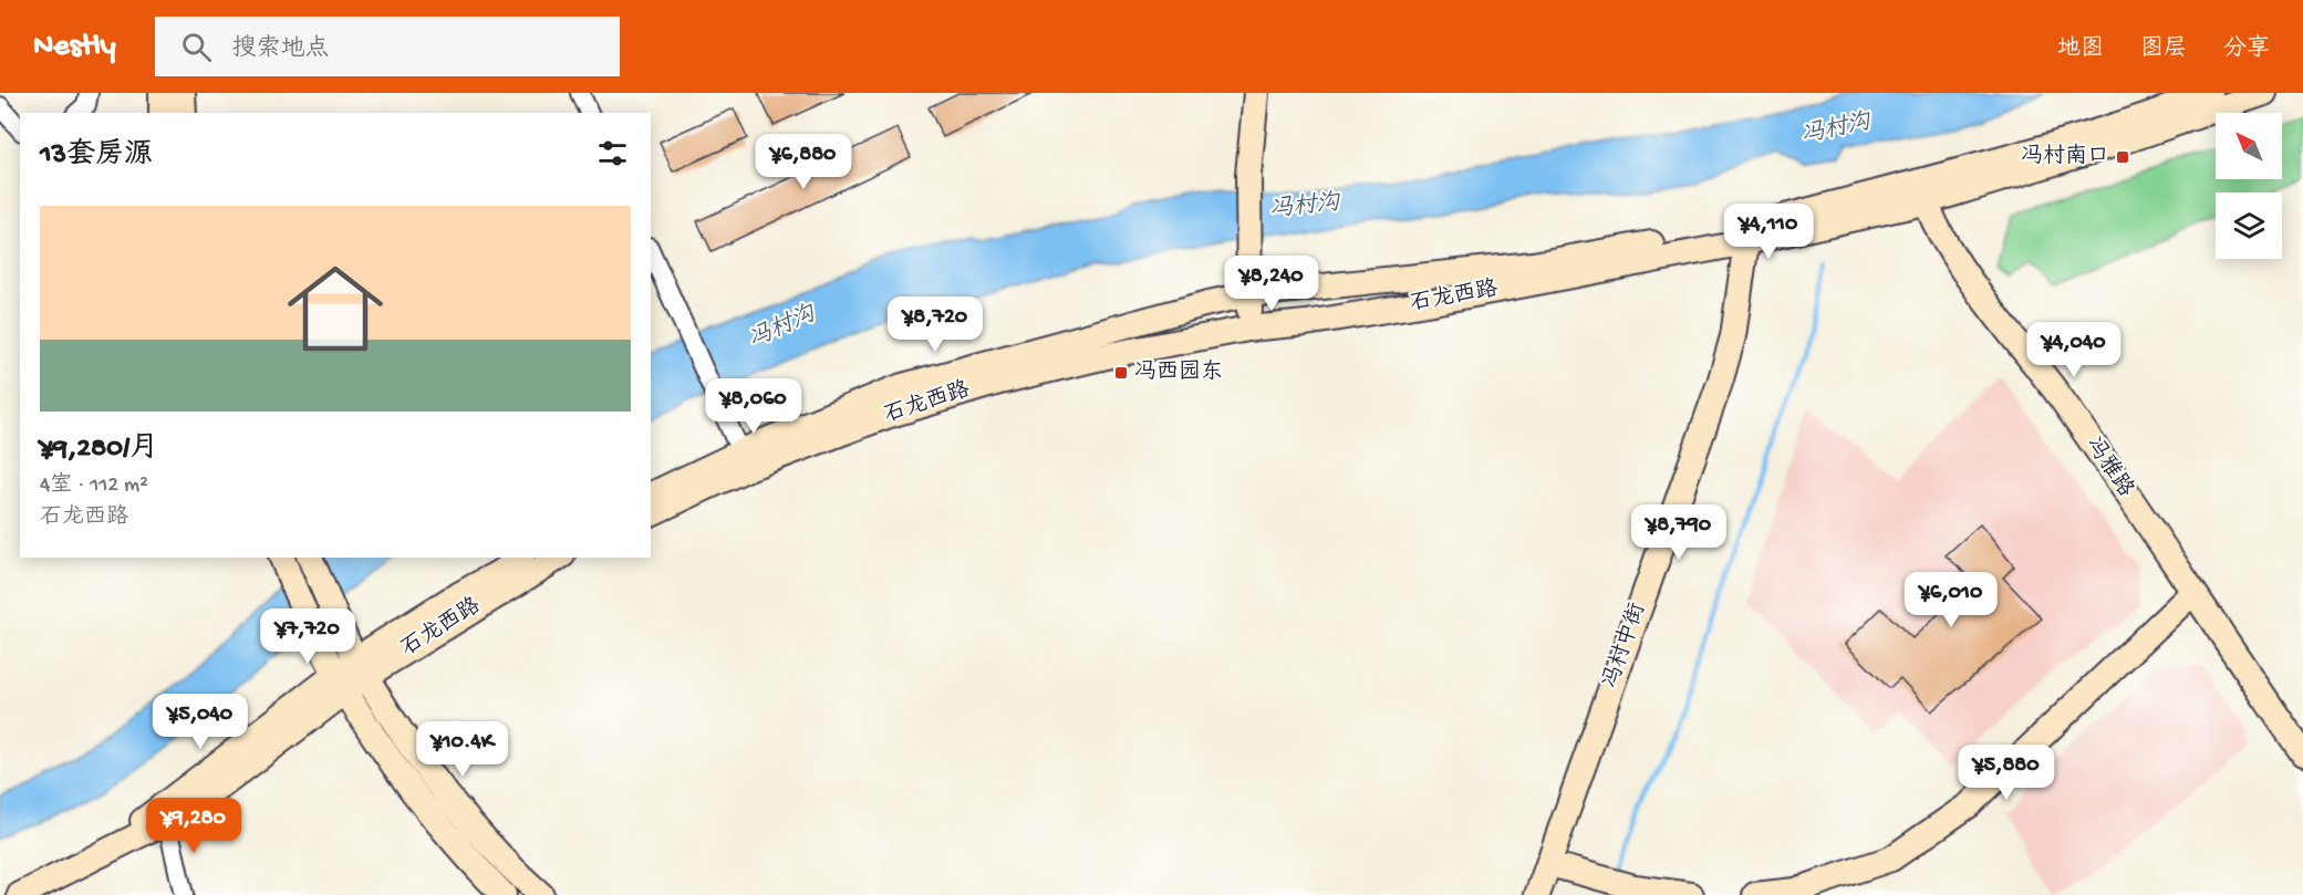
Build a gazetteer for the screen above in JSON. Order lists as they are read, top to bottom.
{
  "streets": {
    "main road": ["石龙西路", "冯雅路", "冯村中街"]
  },
  "crossings": [
    ["石龙西路", "冯雅路"],
    ["石龙西路", "冯村中街"]
  ],
  "water": ["冯村沟"],
  "places": {
    "transit": ["冯村南口", "冯西园东"]
  },
  "north": "top left",
  "page": {
    "header": "Nestly",
    "search": "搜索地点",
    "nav": ["地图", "图层", "分享"],
    "heading": "13套房源",
    "price": [
      "¥6,880",
      "¥4,110",
      "¥8,240",
      "¥8,720",
      "¥4,040",
      "¥8,060",
      "¥8,790",
      "¥6,010",
      "¥7,720",
      "¥5,040",
      "¥10.4K",
      "¥5,880",
      "¥9,280"
    ],
    "list": [
      {
        "name": "¥9,280/月",
        "note": "4室 · 112 m² · 石龙西路"
      }
    ]
  }
}
